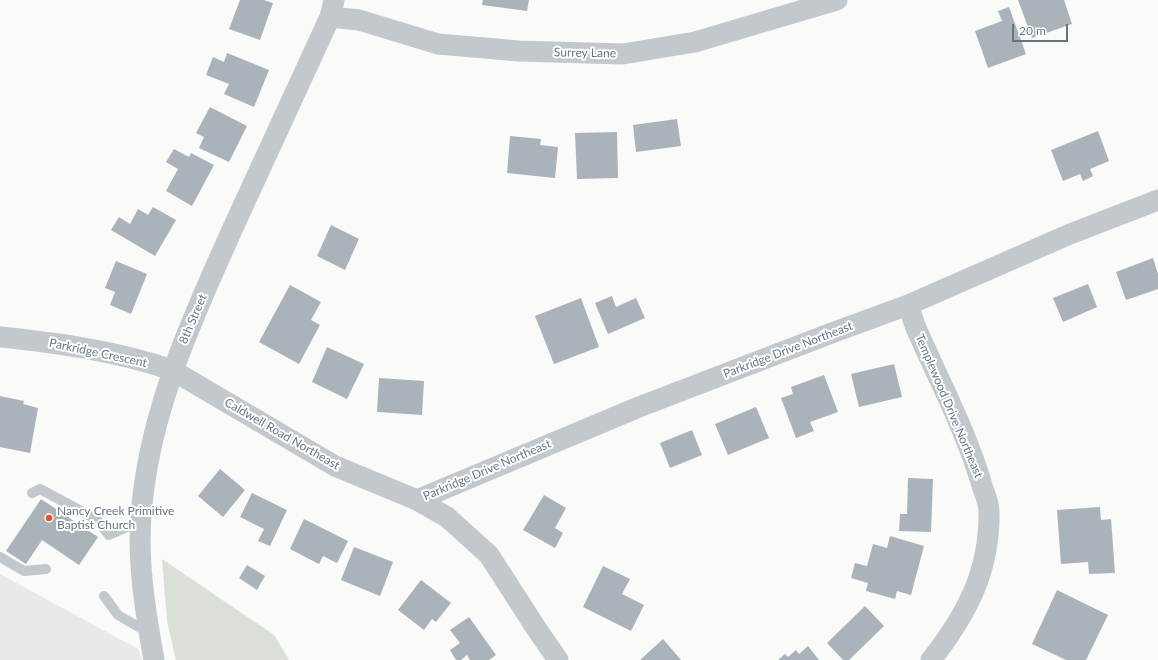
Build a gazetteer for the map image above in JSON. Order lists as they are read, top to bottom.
{
  "streets": {
    "street": [
      "Surrey Lane",
      "8th Street",
      "Parkridge Drive Northeast",
      "Parkridge Crescent",
      "Templewood Drive Northeast",
      "Caldwell Road Northeast"
    ]
  },
  "crossings": [
    ["Surrey Lane", "8th Street"],
    ["8th Street", "Parkridge Crescent"],
    ["8th Street", "Caldwell Road Northeast"],
    ["Parkridge Drive Northeast", "Templewood Drive Northeast"],
    ["Parkridge Drive Northeast", "Caldwell Road Northeast"],
    ["Parkridge Crescent", "Caldwell Road Northeast"]
  ],
  "places": ["Nancy Creek Primitive Baptist Church"],
  "scale_bar": "20 m"
}
